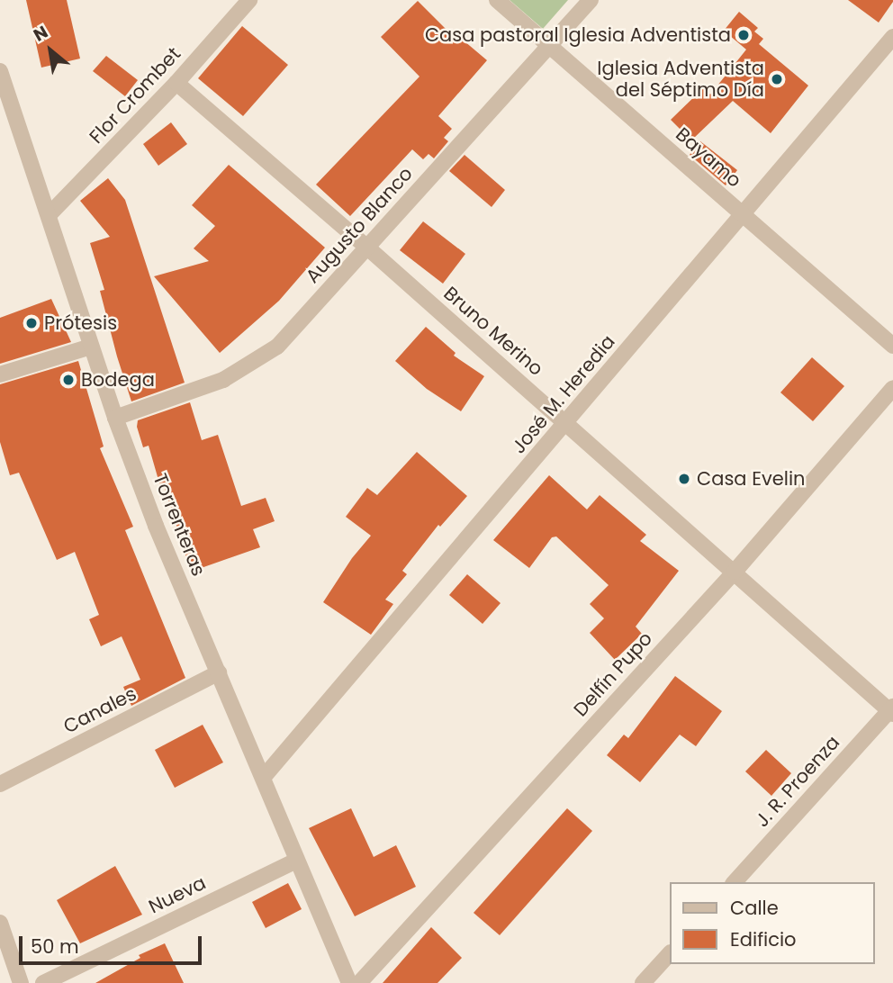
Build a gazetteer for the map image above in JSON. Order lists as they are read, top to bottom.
{
  "streets": {
    "street": [
      "Flor Crombet",
      "Bayamo",
      "Augusto Blanco",
      "Bruno Merino",
      "José M. Heredia",
      "Torrenteras",
      "Delfín Pupo",
      "Canales",
      "J. R. Proenza",
      "Nueva"
    ]
  },
  "crossings": [
    ["Flor Crombet", "Bruno Merino"],
    ["Flor Crombet", "Torrenteras"],
    ["Bayamo", "Augusto Blanco"],
    ["Bayamo", "José M. Heredia"],
    ["Augusto Blanco", "Bruno Merino"],
    ["Augusto Blanco", "Torrenteras"],
    ["Bruno Merino", "José M. Heredia"],
    ["Bruno Merino", "Delfín Pupo"],
    ["Bruno Merino", "J. R. Proenza"],
    ["José M. Heredia", "Torrenteras"],
    ["Torrenteras", "Canales"],
    ["Torrenteras", "Nueva"]
  ],
  "places": [
    "Casa pastoral Iglesia Adventista",
    "Iglesia Adventista del Séptimo Día",
    "Prótesis",
    "Bodega",
    "Casa Evelin"
  ],
  "legend": ["Calle", "Edificio"],
  "scale_bar": "50 m",
  "north": "top left"
}
